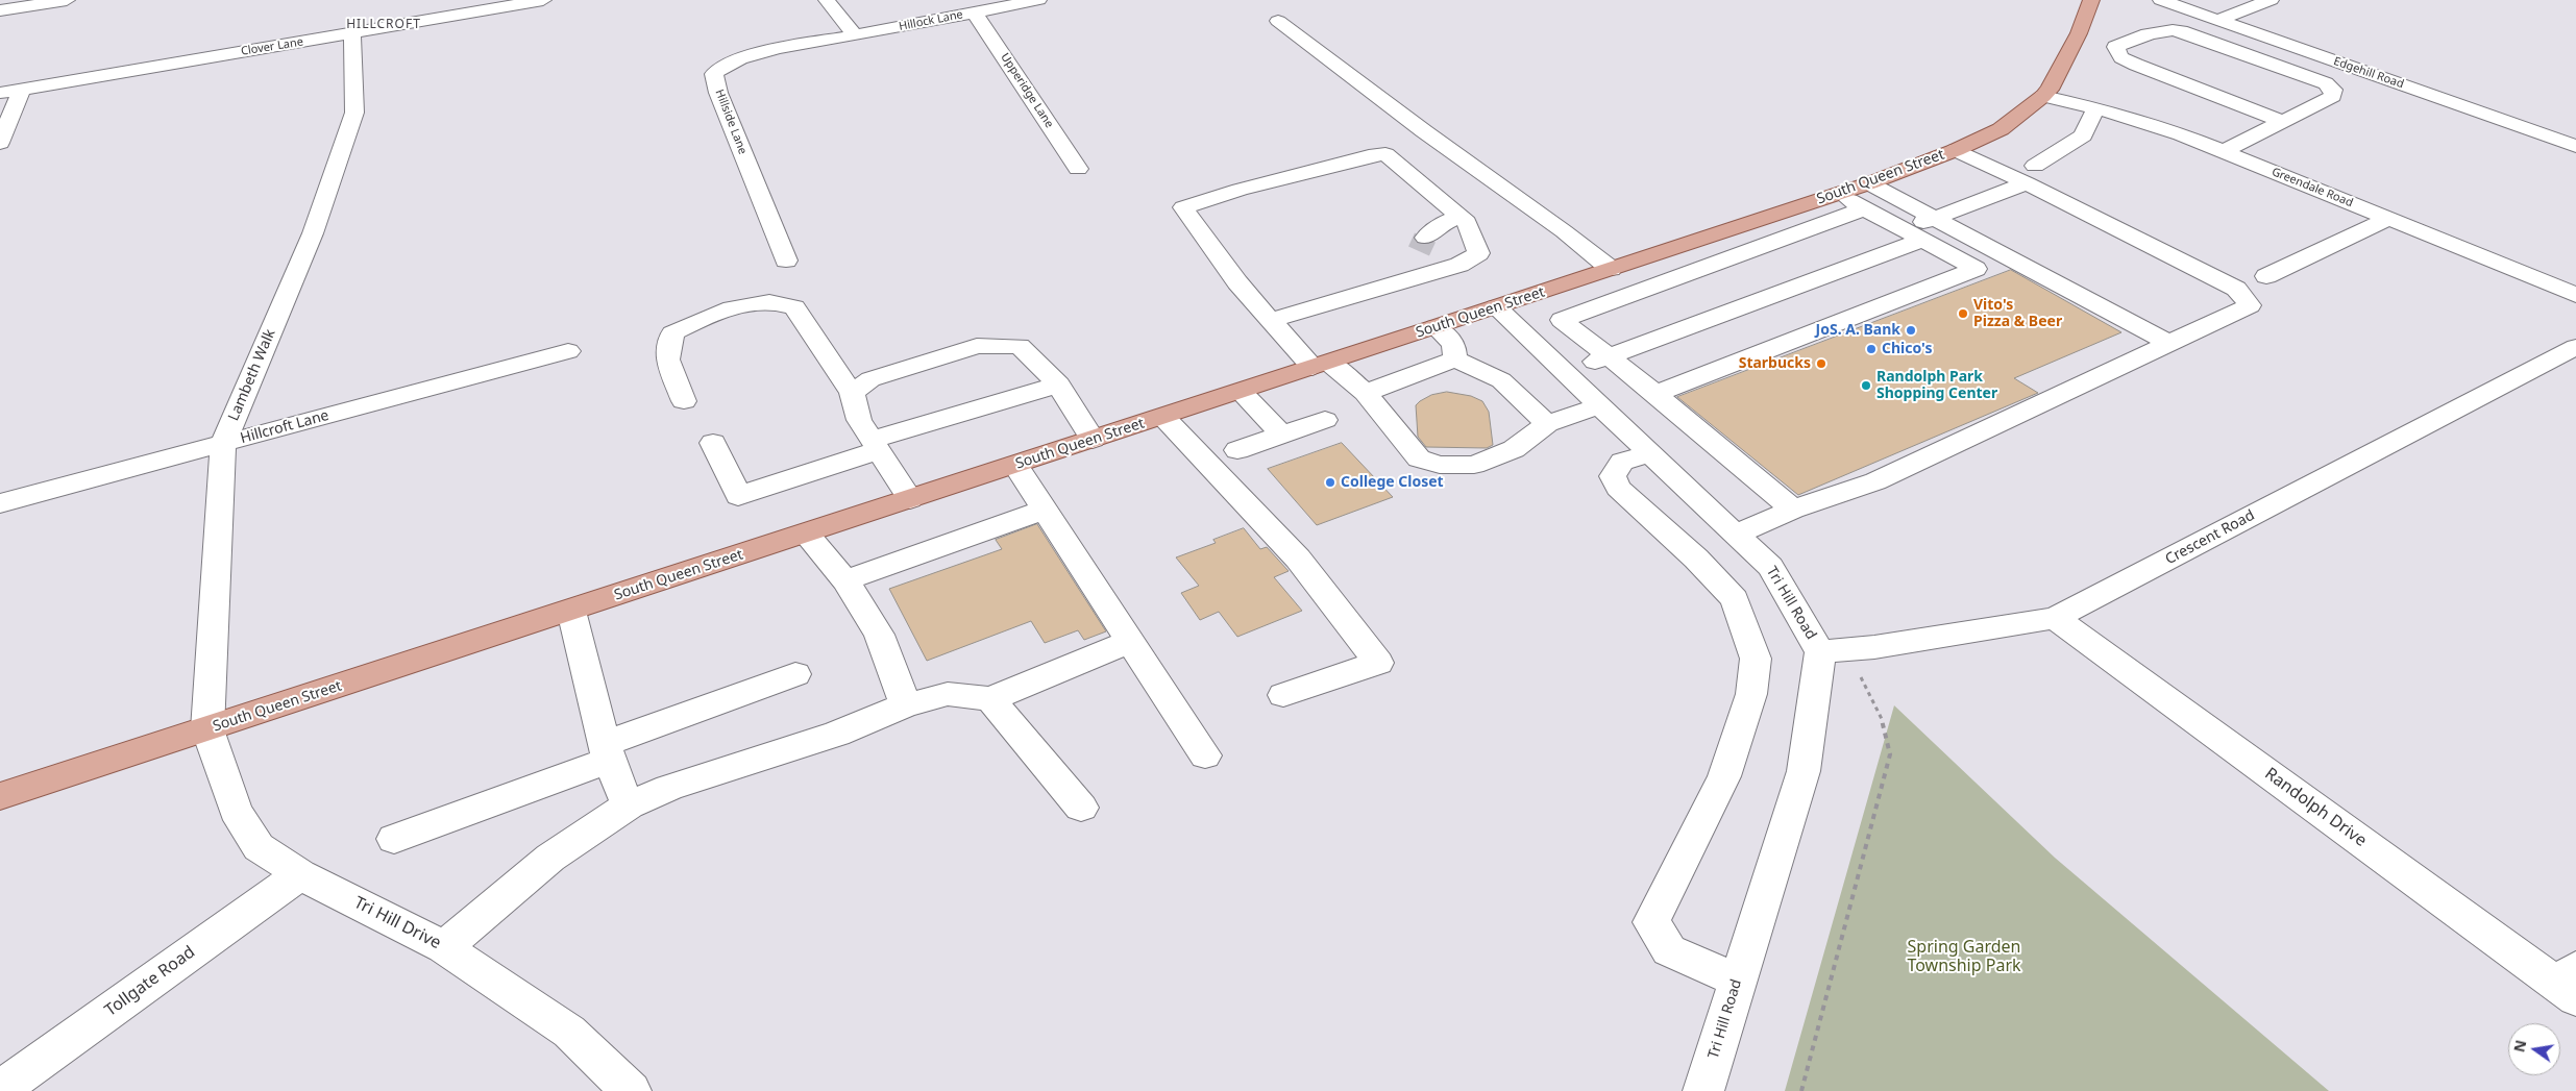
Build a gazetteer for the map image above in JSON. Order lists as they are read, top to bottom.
{
  "streets": {
    "main road": ["South Queen Street"],
    "street": [
      "Hillock Lane",
      "Clover Lane",
      "Edgehill Road",
      "Upperidge Lane",
      "Hillside Lane",
      "Greendale Road",
      "Lambeth Walk",
      "Hillcroft Lane",
      "Crescent Road",
      "Tri Hill Road",
      "Randolph Drive",
      "Tri Hill Drive",
      "Tollgate Road"
    ]
  },
  "crossings": [
    ["Hillock Lane", "Upperidge Lane"],
    ["Hillock Lane", "Hillside Lane"],
    ["Clover Lane", "Lambeth Walk"],
    ["South Queen Street", "Greendale Road"],
    ["South Queen Street", "Lambeth Walk"],
    ["South Queen Street", "Tri Hill Road"],
    ["South Queen Street", "Tri Hill Drive"],
    ["Lambeth Walk", "Hillcroft Lane"],
    ["Lambeth Walk", "Tri Hill Drive"],
    ["Crescent Road", "Tri Hill Road"],
    ["Crescent Road", "Randolph Drive"],
    ["Tri Hill Drive", "Tollgate Road"]
  ],
  "districts": ["HILLCROFT"],
  "parks": ["Spring Garden Township Park"],
  "places": [
    "Vito's Pizza & Beer",
    "JoS. A. Bank",
    "Chico's",
    "Starbucks",
    "Randolph Park Shopping Center",
    "College Closet"
  ],
  "north": "left"
}
